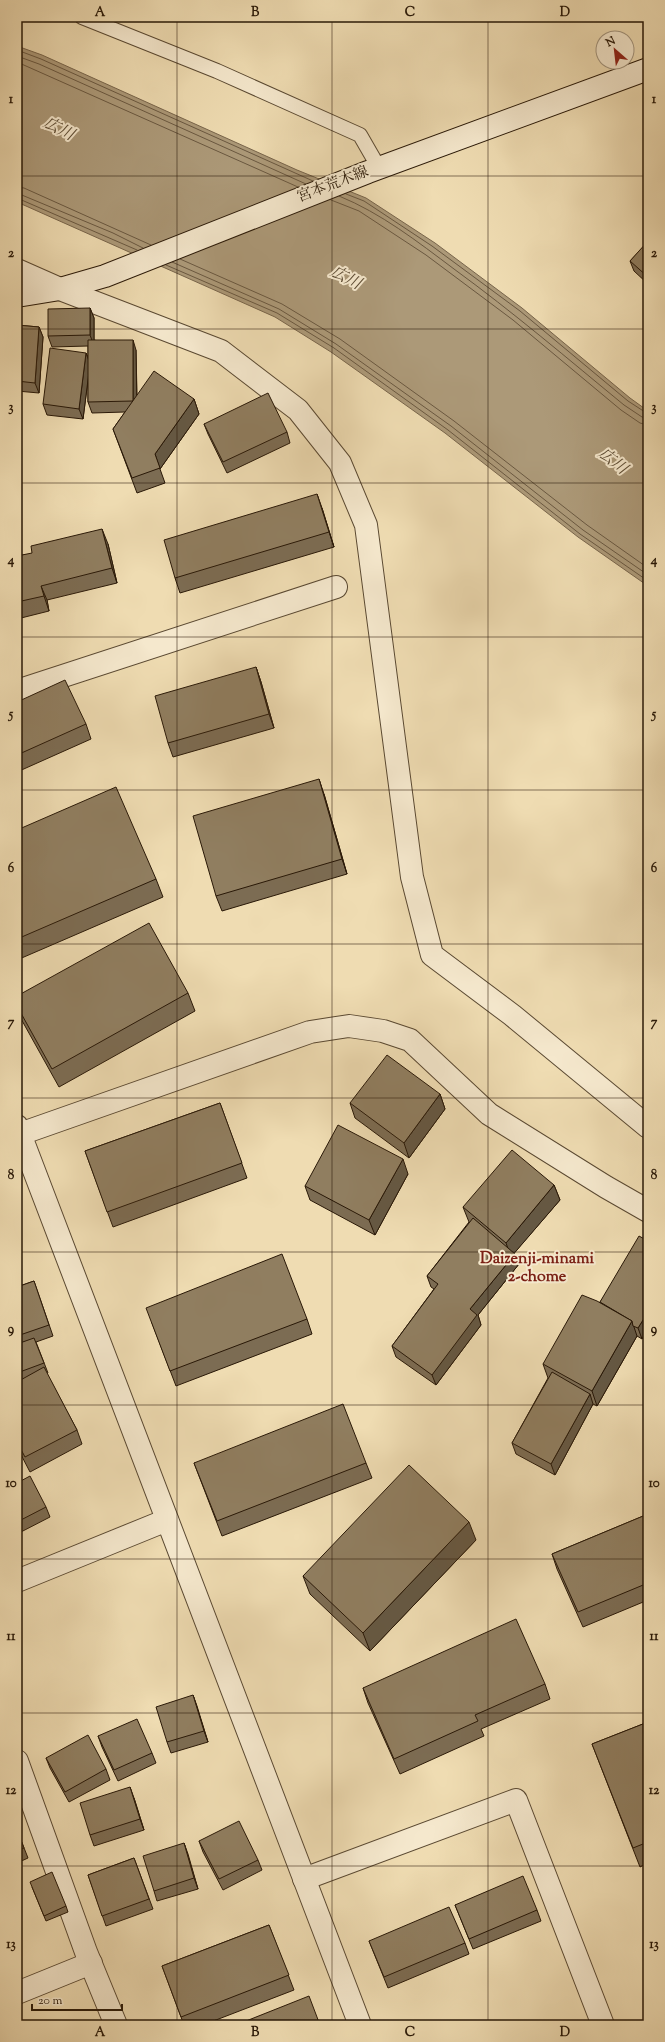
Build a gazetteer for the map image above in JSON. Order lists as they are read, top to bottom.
{
  "streets": {
    "street": ["宮本荒木線"]
  },
  "districts": ["Daizenji-minami 2-chome"],
  "water": ["広川"],
  "scale_bar": "20 m",
  "north": "top left",
  "grid": {
    "columns": [
      "A",
      "B",
      "C",
      "D"
    ],
    "rows": [
      "1",
      "2",
      "3",
      "4",
      "5",
      "6",
      "7",
      "8",
      "9",
      "10",
      "11",
      "12",
      "13"
    ]
  }
}
